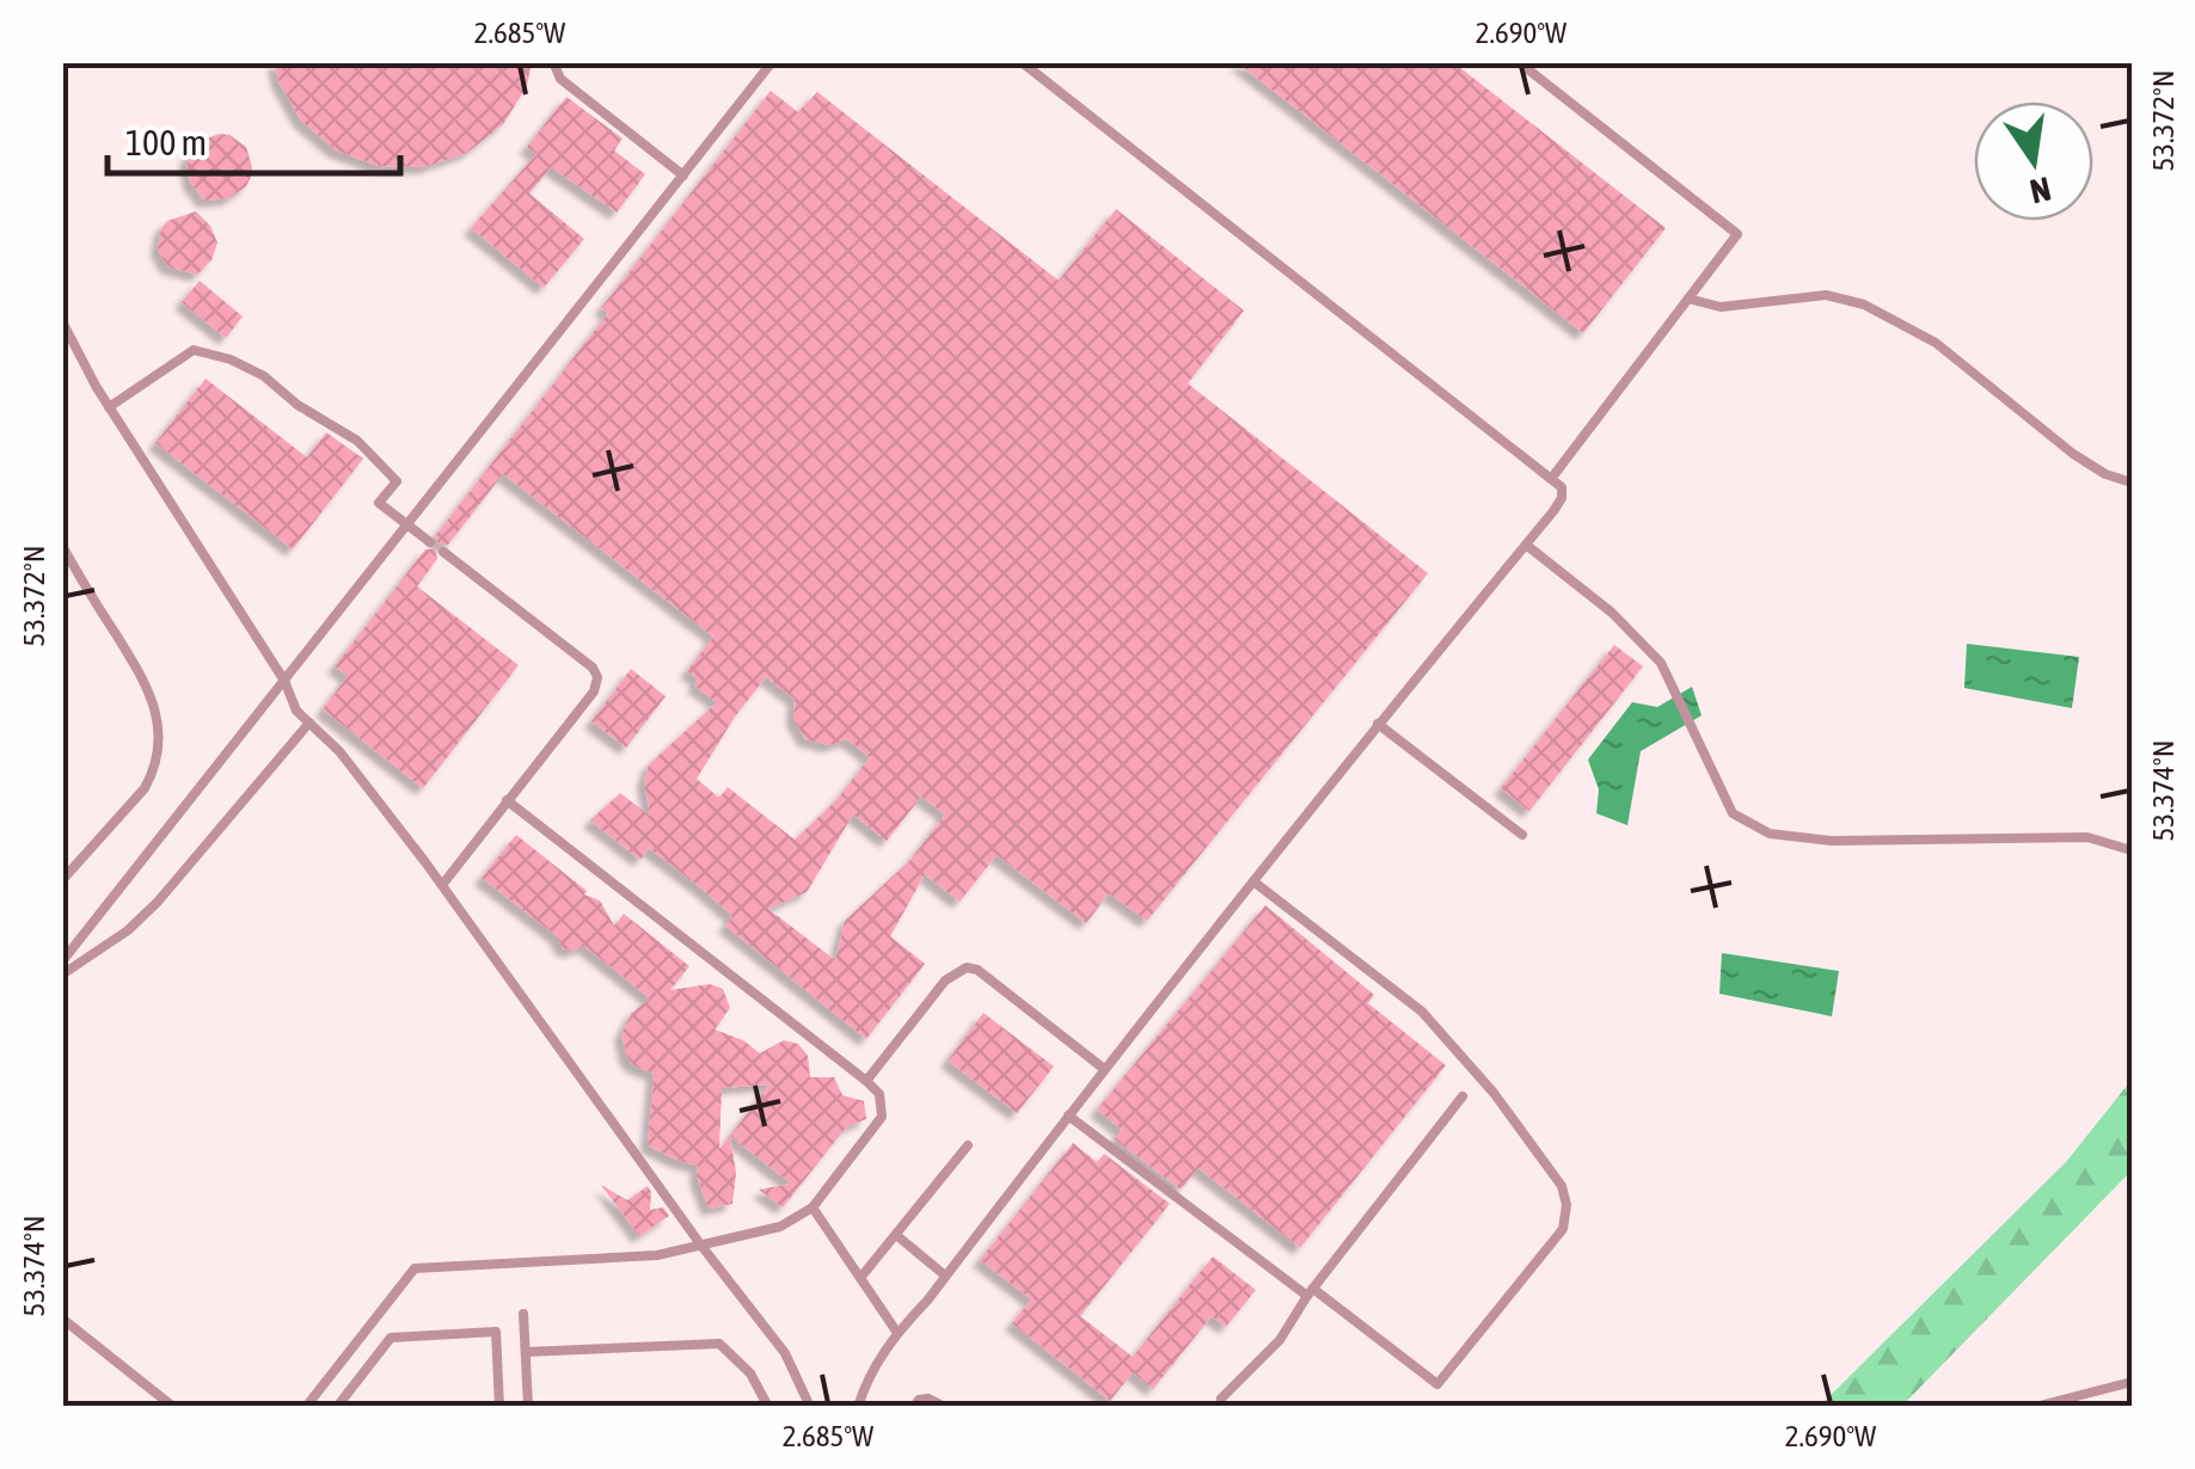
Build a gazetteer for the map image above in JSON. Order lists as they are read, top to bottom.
{
  "scale_bar": "100 m",
  "north": "bottom",
  "coordinates": [
    "2.685°W",
    "2.690°W",
    "53.372°N",
    "53.374°N"
  ]
}
